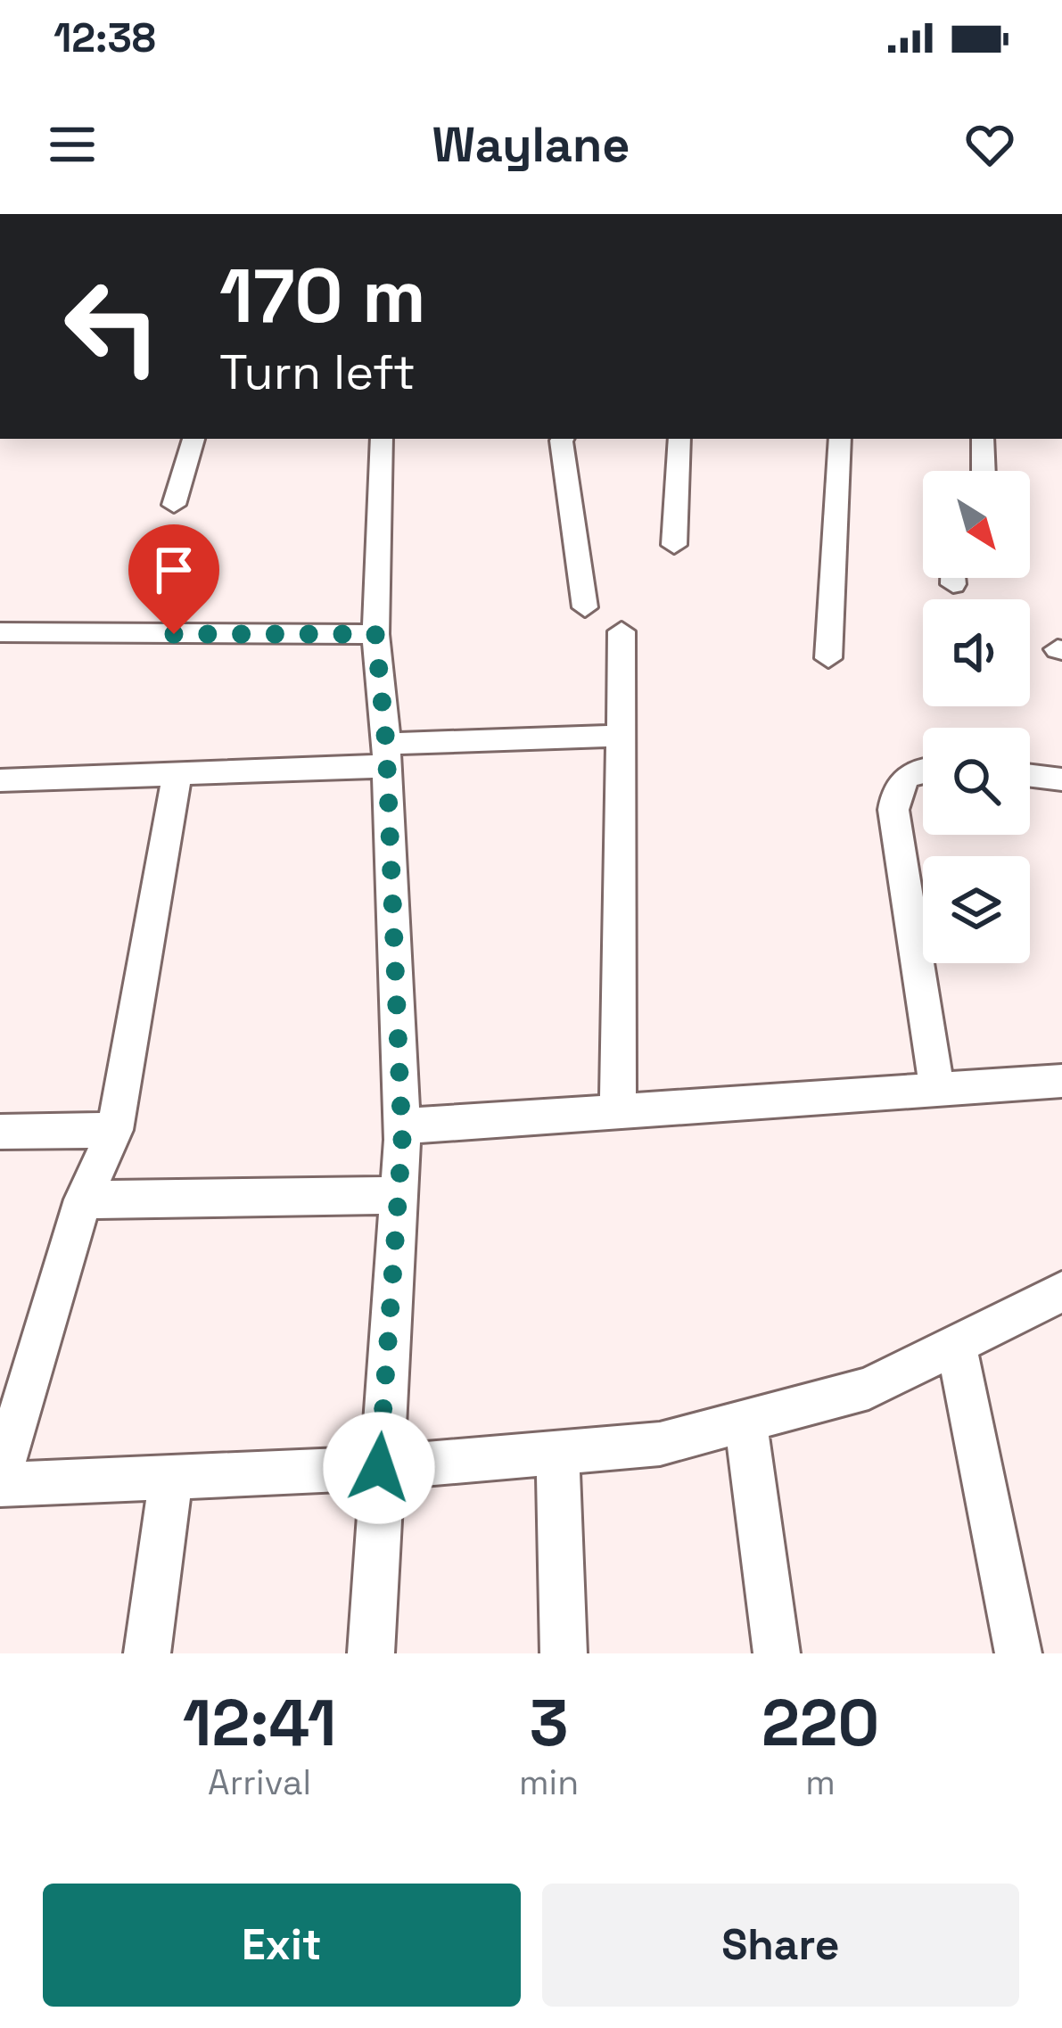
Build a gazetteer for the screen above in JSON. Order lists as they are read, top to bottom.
{
  "north": "bottom right",
  "page": {
    "status": "12:38",
    "header": "Waylane",
    "turn": ["170 m", "Turn left"],
    "eta": [
      "12:41",
      "Arrival",
      "3",
      "min",
      "220",
      "m"
    ],
    "buttons": ["Exit", "Share"]
  }
}
